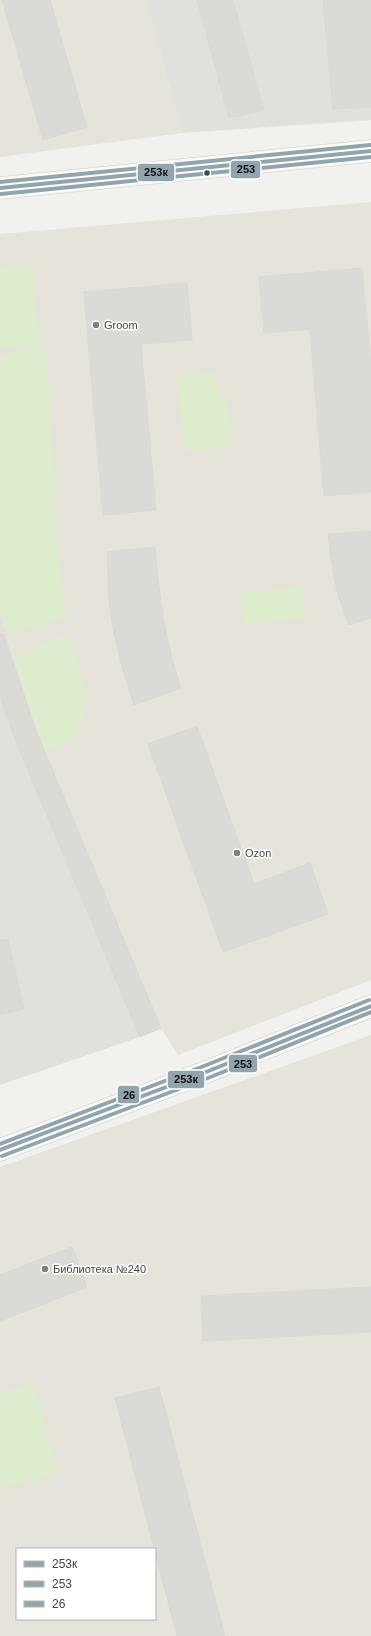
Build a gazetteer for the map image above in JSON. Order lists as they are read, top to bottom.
{
  "places": ["Groom", "Ozon", "Библиотека №240"],
  "lines": ["transit line 26", "transit line 253к", "transit line 253"],
  "legend": ["253к", "253", "26"]
}
